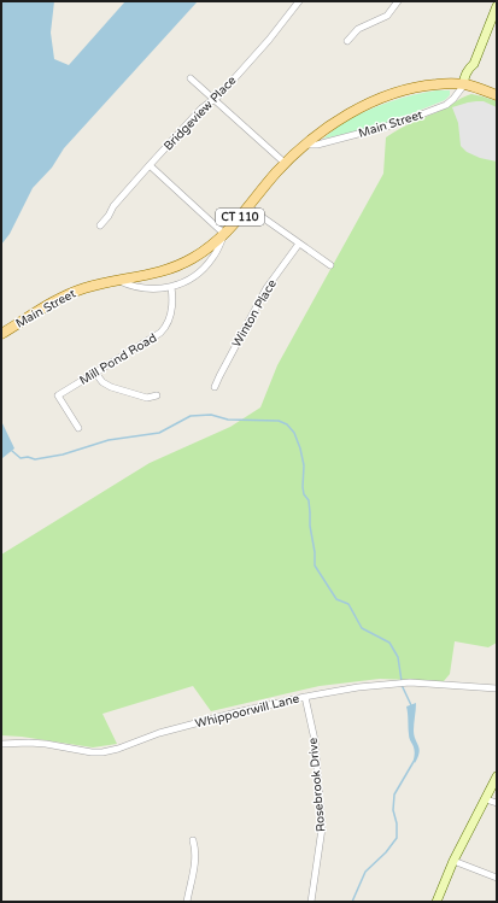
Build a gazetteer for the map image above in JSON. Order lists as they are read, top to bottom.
{
  "streets": {
    "main road": ["Main Street", "CT 110"],
    "street": [
      "Bridgeview Place",
      "Winton Place",
      "Mill Pond Road",
      "Whippoorwill Lane",
      "Rosebrook Drive"
    ]
  },
  "crossings": [
    ["Main Street", "Mill Pond Road"],
    ["Whippoorwill Lane", "Rosebrook Drive"]
  ]
}
